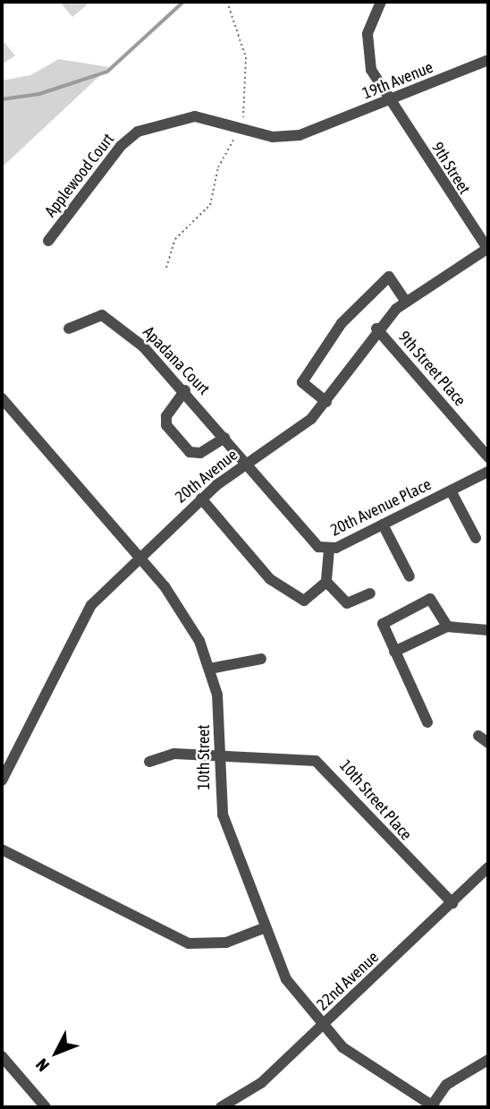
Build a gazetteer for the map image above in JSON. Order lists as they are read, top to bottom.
{
  "streets": {
    "street": [
      "19th Avenue",
      "9th Street",
      "Applewood Court",
      "Apadana Court",
      "9th Street Place",
      "20th Avenue",
      "20th Avenue Place",
      "10th Street",
      "10th Street Place",
      "22nd Avenue"
    ]
  },
  "crossings": [
    ["19th Avenue", "9th Street"],
    ["19th Avenue", "Applewood Court"],
    ["9th Street", "20th Avenue"],
    ["Apadana Court", "20th Avenue"],
    ["Apadana Court", "20th Avenue Place"],
    ["9th Street Place", "20th Avenue"],
    ["20th Avenue", "20th Avenue Place"],
    ["20th Avenue", "10th Street"],
    ["10th Street", "10th Street Place"],
    ["10th Street", "22nd Avenue"],
    ["10th Street Place", "22nd Avenue"]
  ],
  "north": "bottom left"
}
